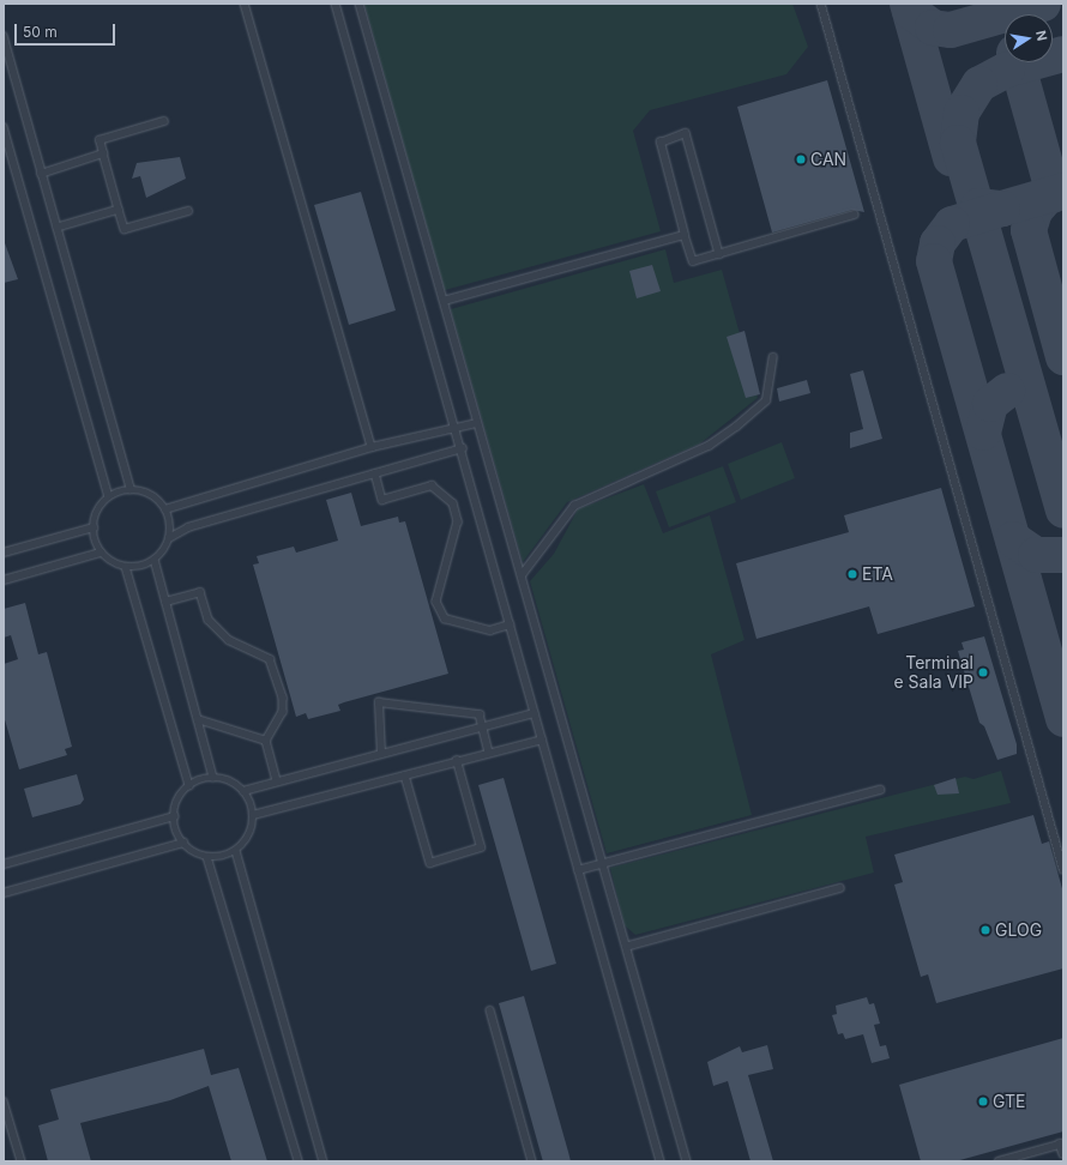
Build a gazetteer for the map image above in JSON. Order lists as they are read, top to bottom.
{
  "places": [
    "CAN",
    "ETA",
    "Terminal e Sala VIP",
    "GLOG",
    "GTE"
  ],
  "scale_bar": "50 m",
  "north": "right"
}
